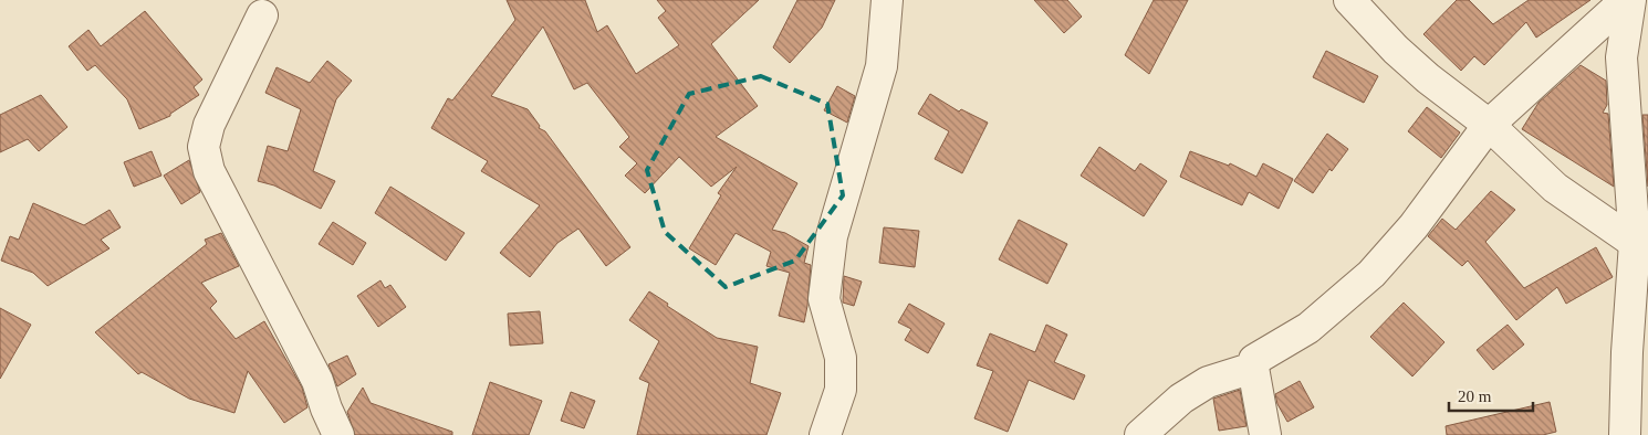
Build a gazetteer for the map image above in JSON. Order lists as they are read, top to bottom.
{
  "scale_bar": "20 m"
}
